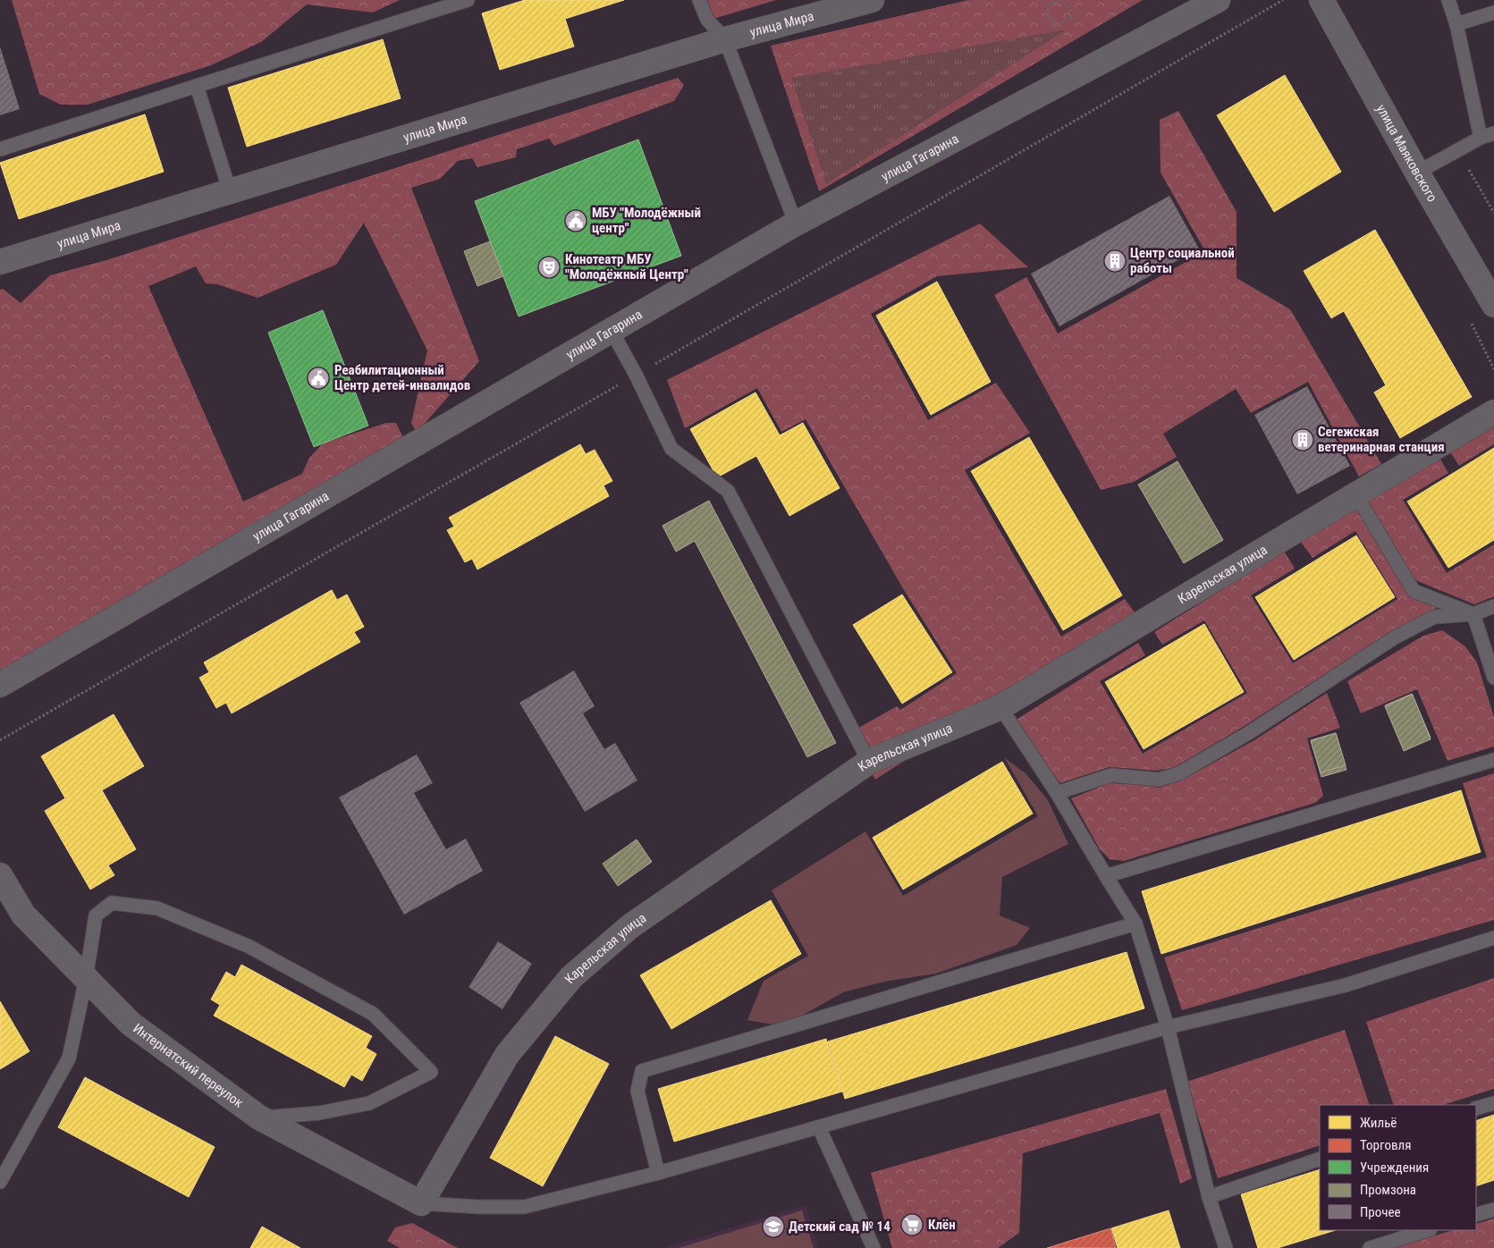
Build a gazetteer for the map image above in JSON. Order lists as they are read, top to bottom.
{
  "streets": {
    "street": [
      "улица Мира",
      "улица Маяковского",
      "улица Гагарина",
      "Карельская улица",
      "Интернатский переулок"
    ]
  },
  "crossings": [
    ["Карельская улица", "Интернатский переулок"]
  ],
  "places": {
    "public building": ["МБУ \"Молодёжный центр\"", "Реабилитационный Центр детей-инвалидов"],
    "building": ["Центр социальной работы", "Сегежская ветеринарная станция"],
    "theatre": ["Кинотеатр МБУ \"Молодёжный Центр\""],
    "supermarket": ["Клён"],
    "school or university": ["Детский сад № 14"]
  },
  "legend": [
    "Жильё",
    "Торговля",
    "Учреждения",
    "Промзона",
    "Прочее"
  ]
}
